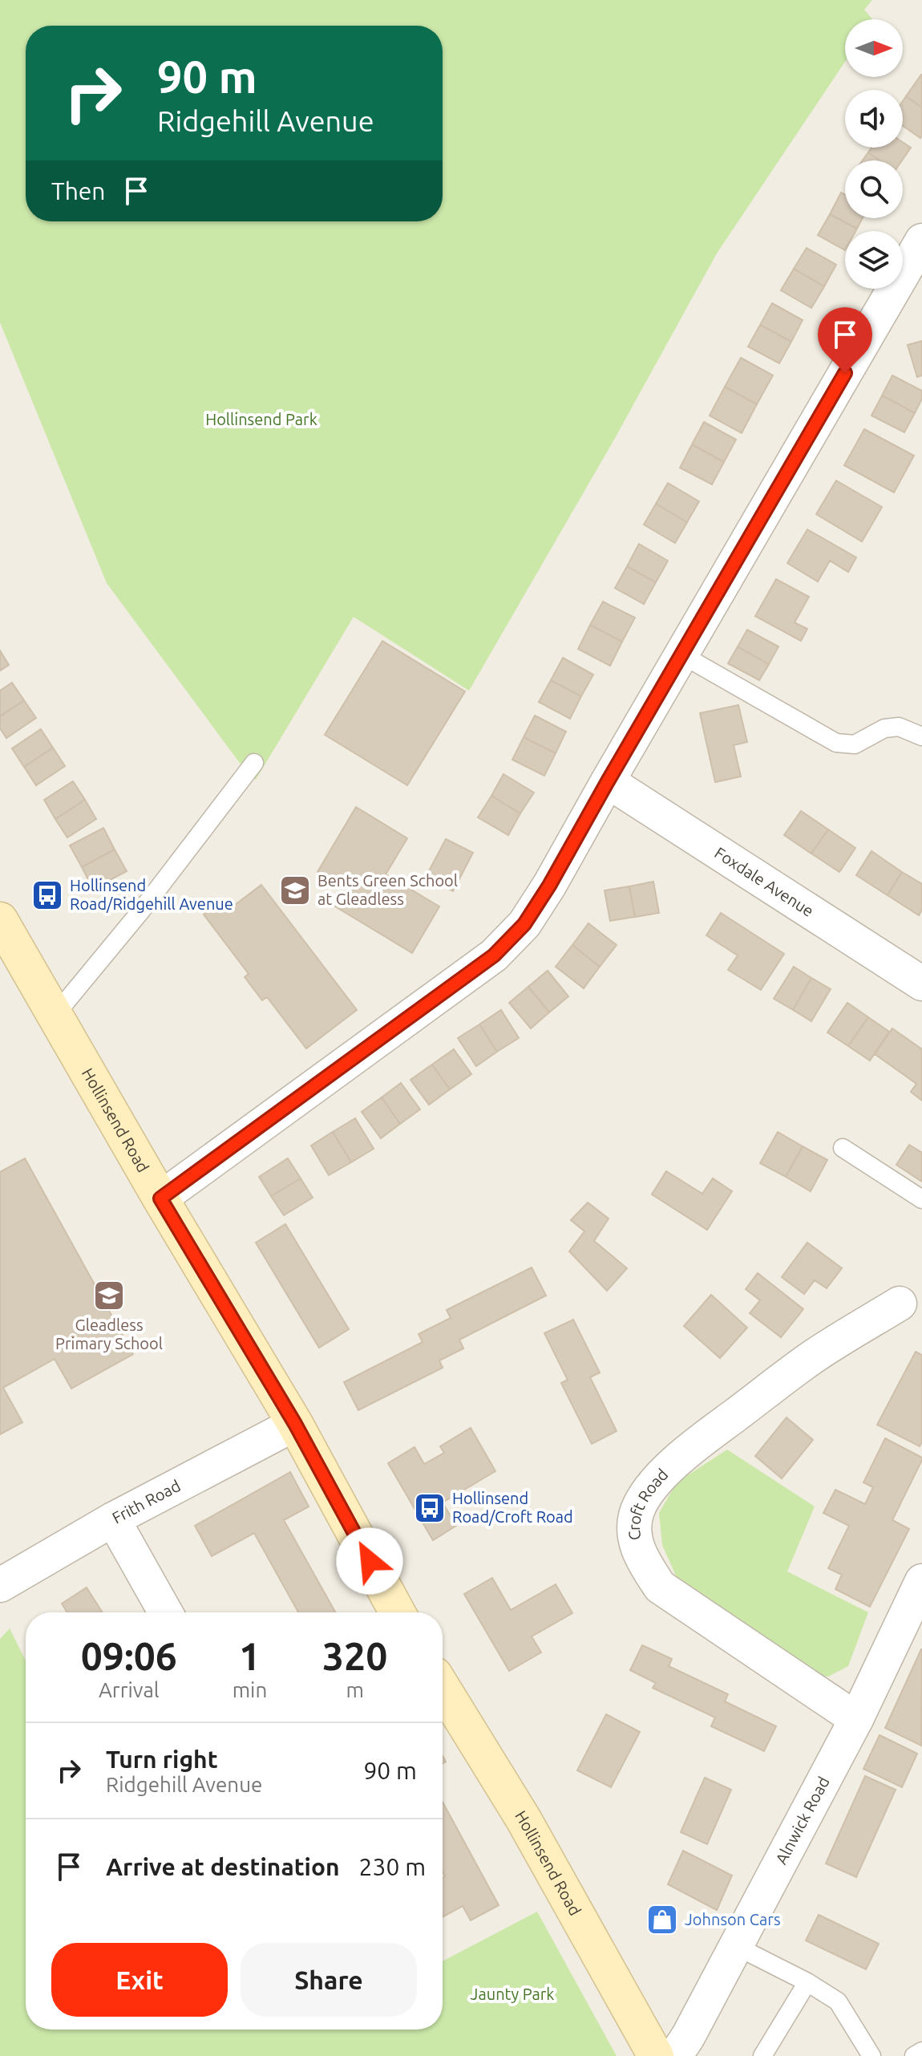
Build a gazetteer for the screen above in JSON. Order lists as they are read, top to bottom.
{
  "streets": {
    "main road": ["Hollinsend Road"],
    "street": [
      "Foxdale Avenue",
      "Frith Road",
      "Croft Road",
      "Alnwick Road"
    ]
  },
  "crossings": [
    ["Hollinsend Road", "Frith Road"],
    ["Croft Road", "Alnwick Road"]
  ],
  "parks": ["Hollinsend Park", "Jaunty Park"],
  "places": {
    "school or university": ["Bents Green School at Gleadless", "Gleadless Primary School"],
    "bus stop": ["Hollinsend Road/Ridgehill Avenue", "Hollinsend Road/Croft Road"],
    "shop": ["Johnson Cars"]
  },
  "north": "right",
  "page": {
    "turn": ["90 m", "Ridgehill Avenue"],
    "then": "Then",
    "eta": [
      "09:06",
      "Arrival",
      "1",
      "min",
      "320",
      "m"
    ],
    "list": [
      {
        "name": "Turn right",
        "note": "Ridgehill Avenue",
        "value": "90 m"
      },
      {
        "name": "Arrive at destination",
        "value": "230 m"
      }
    ],
    "buttons": ["Exit", "Share"]
  }
}
